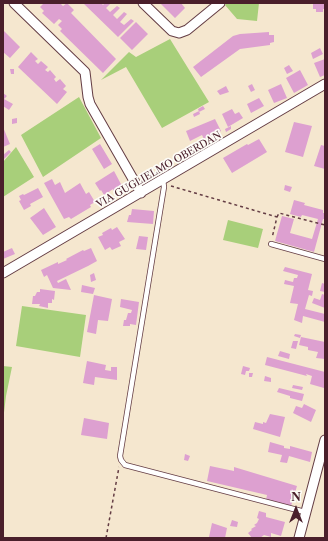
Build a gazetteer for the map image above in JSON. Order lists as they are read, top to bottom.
{
  "streets": {
    "street": ["VIA GUGLIELMO OBERDAN"]
  },
  "north": "top"
}
